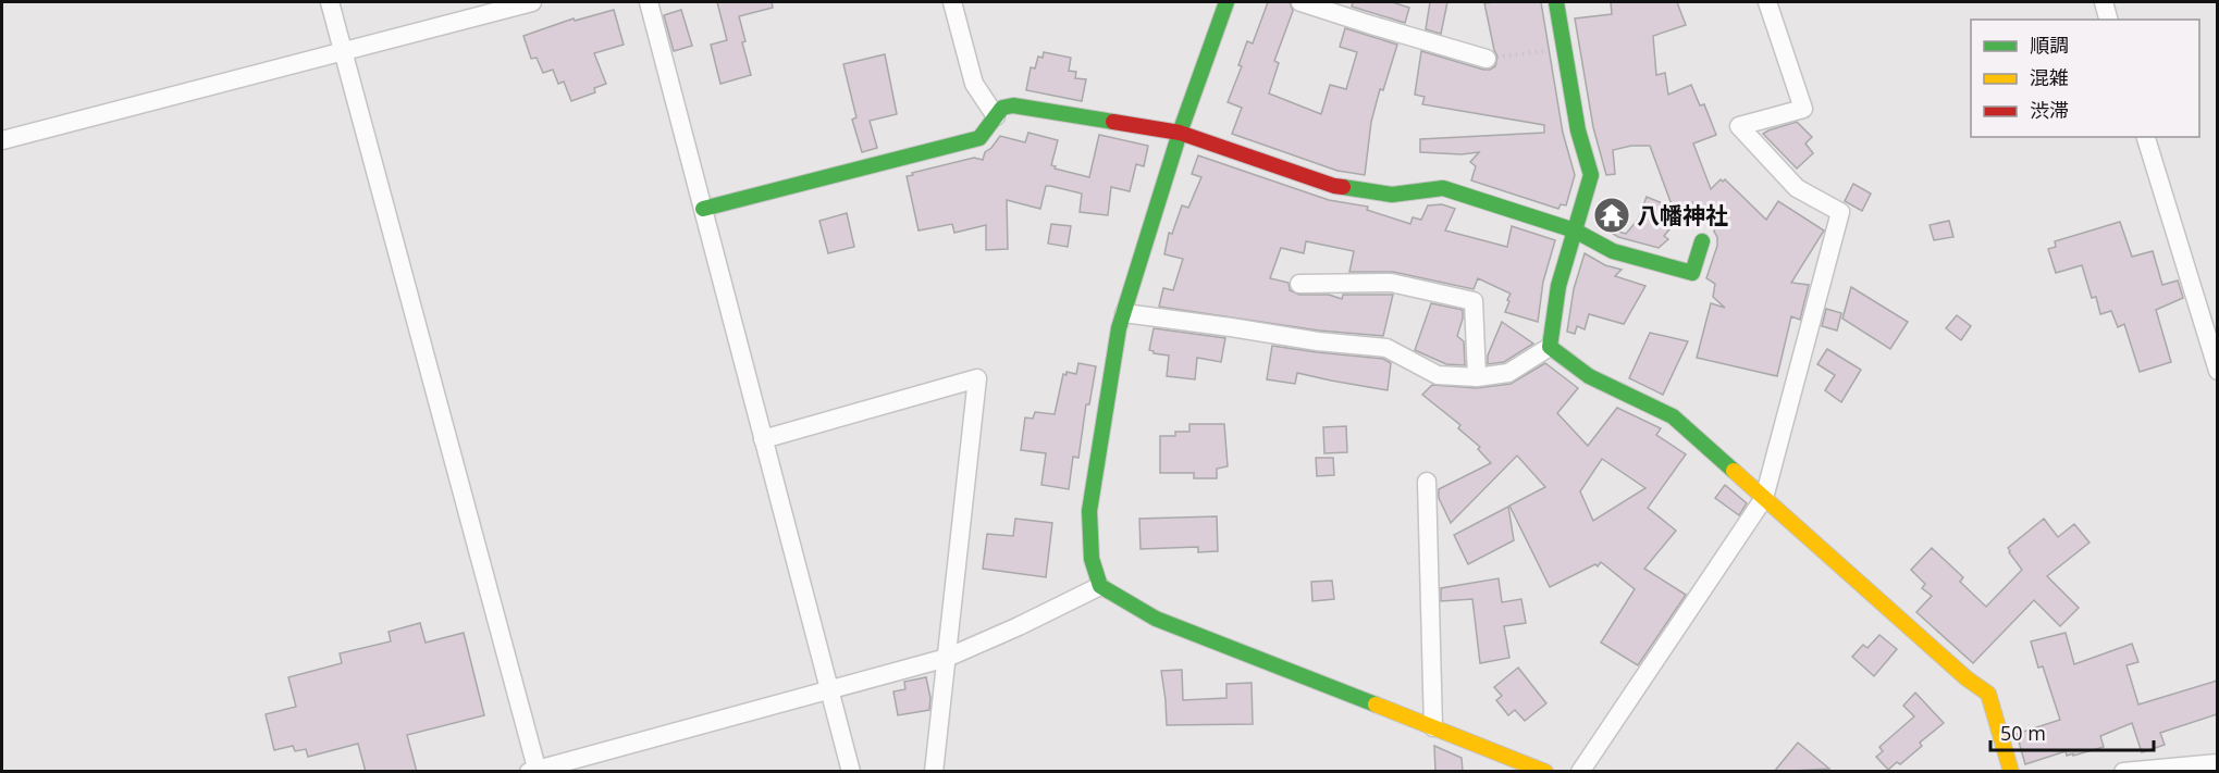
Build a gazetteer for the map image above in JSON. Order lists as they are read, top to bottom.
{
  "places": {
    "temple": ["八幡神社"]
  },
  "legend": ["順調", "混雑", "渋滞"],
  "scale_bar": "50 m"
}
